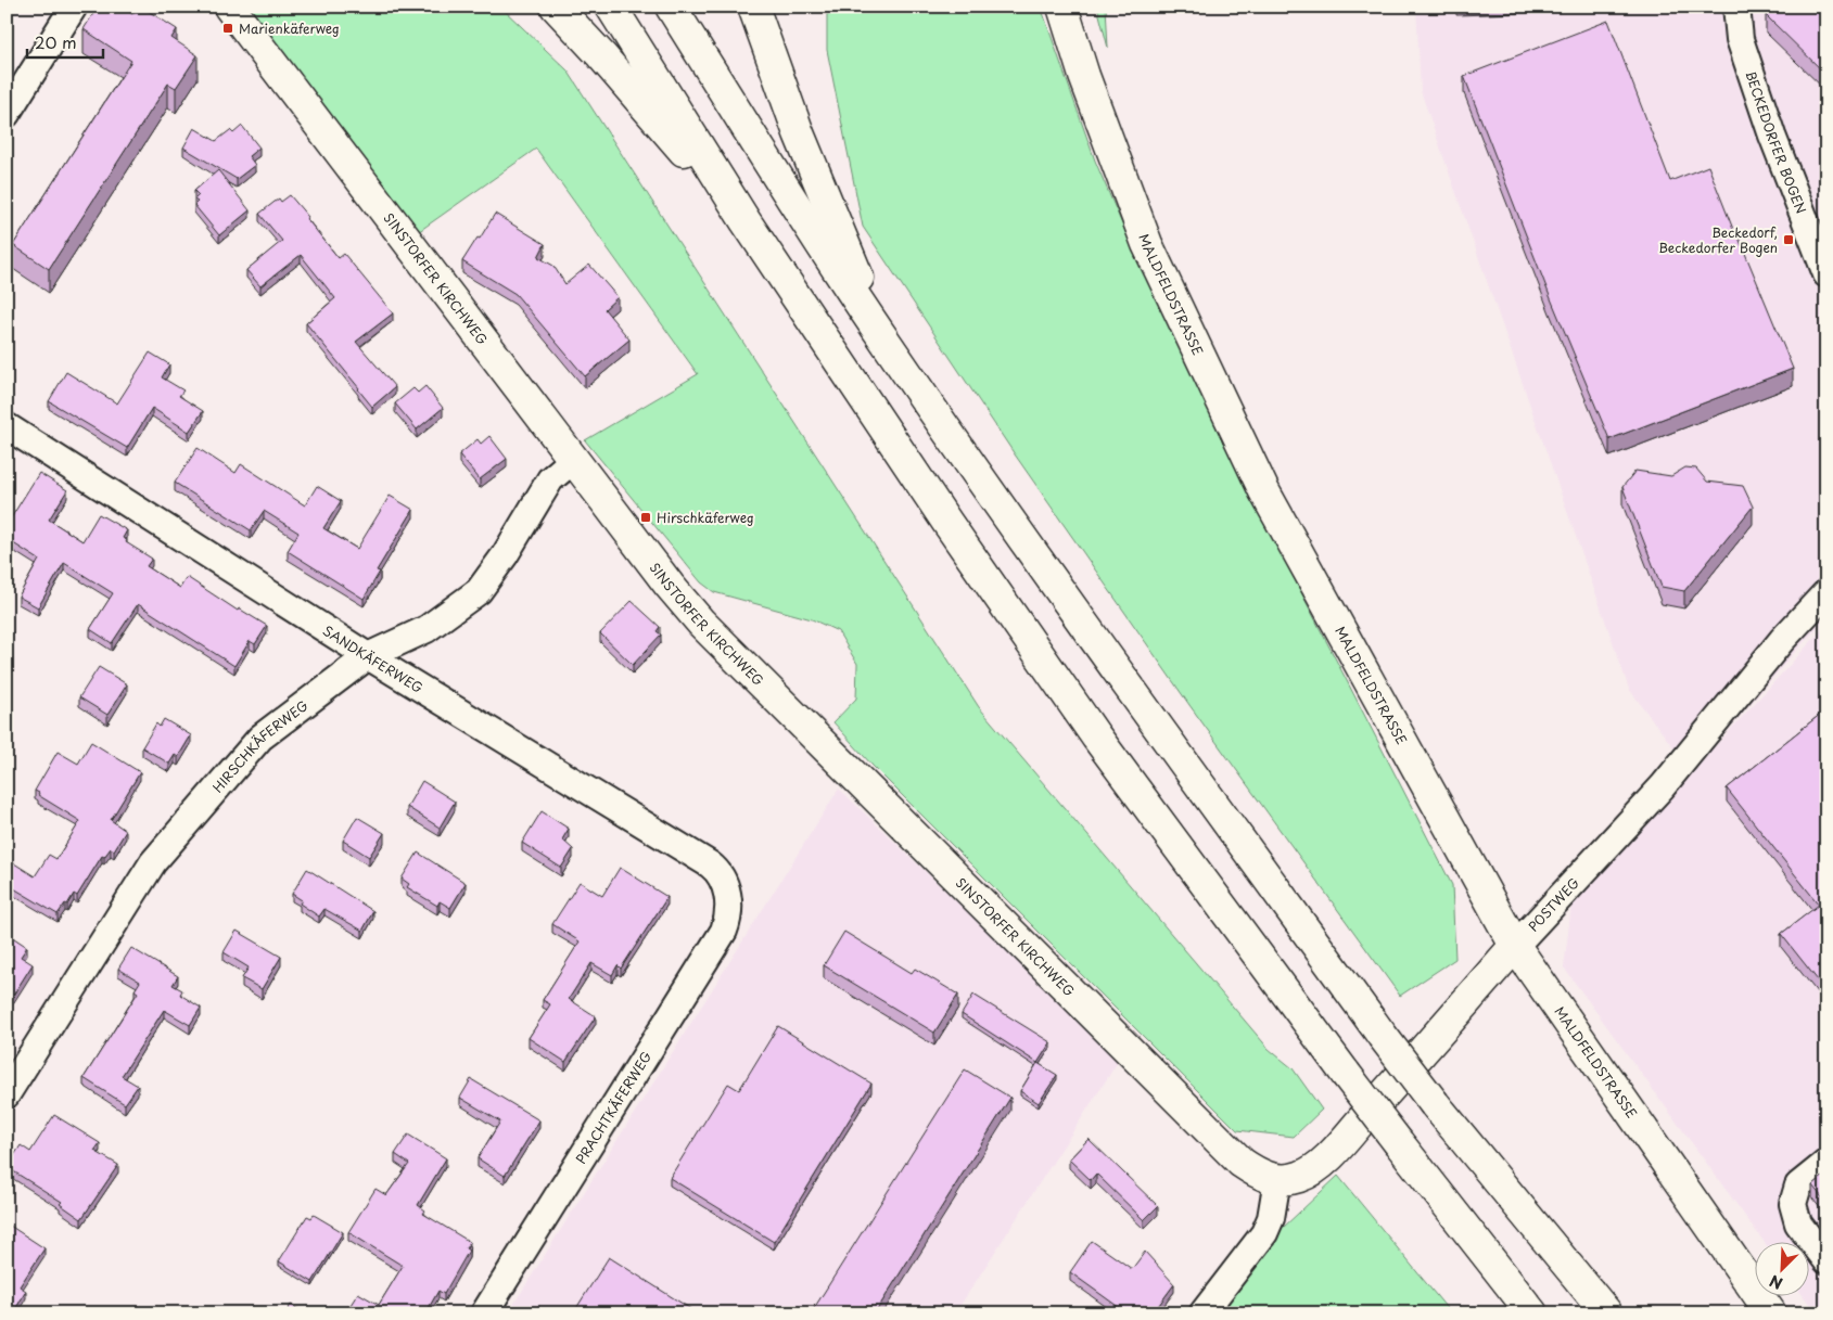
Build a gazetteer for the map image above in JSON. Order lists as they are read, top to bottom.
{
  "streets": {
    "main road": ["SINSTORFER KIRCHWEG", "MALDFELDSTRASSE", "POSTWEG"],
    "street": [
      "BECKEDORFER BOGEN",
      "SANDKÄFERWEG",
      "HIRSCHKÄFERWEG",
      "PRACHTKÄFERWEG"
    ]
  },
  "crossings": [
    ["SINSTORFER KIRCHWEG", "HIRSCHKÄFERWEG"],
    ["SINSTORFER KIRCHWEG", "POSTWEG"],
    ["MALDFELDSTRASSE", "POSTWEG"],
    ["SANDKÄFERWEG", "HIRSCHKÄFERWEG"],
    ["SANDKÄFERWEG", "PRACHTKÄFERWEG"]
  ],
  "places": {
    "transit": ["Marienkäferweg", "Beckedorf, Beckedorfer Bogen", "Hirschkäferweg"]
  },
  "scale_bar": "20 m",
  "north": "bottom left"
}
